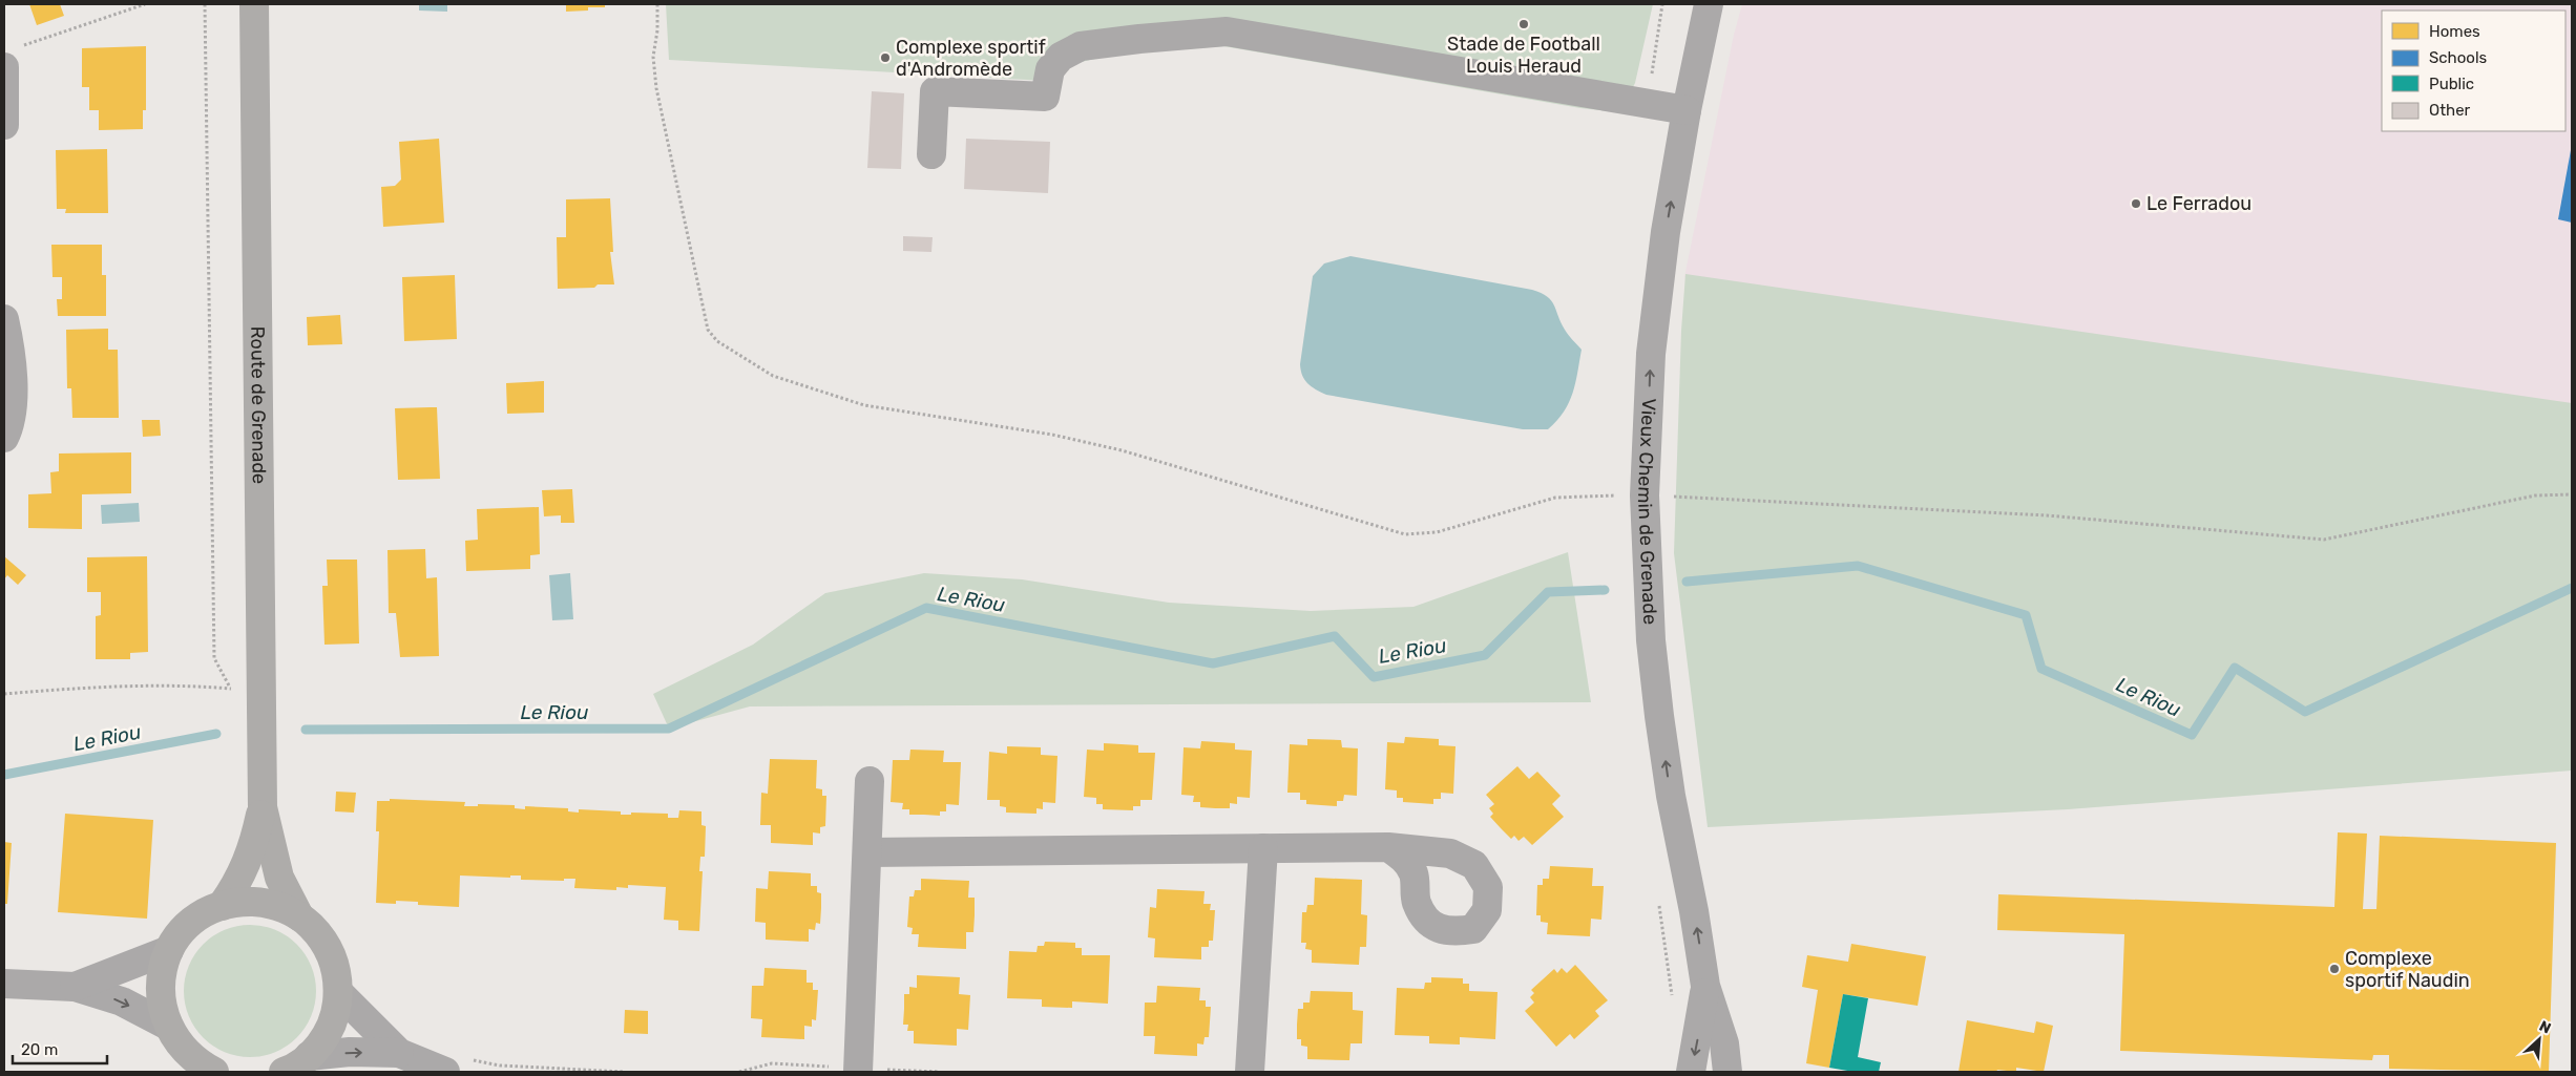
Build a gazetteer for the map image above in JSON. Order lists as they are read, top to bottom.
{
  "streets": {
    "main road": ["Route de Grenade"],
    "street": ["Vieux Chemin de Grenade"]
  },
  "one_way": ["Vieux Chemin de Grenade"],
  "water": ["Le Riou"],
  "places": [
    "Stade de Football Louis Heraud",
    "Complexe sportif d'Andromède",
    "Le Ferradou",
    "Complexe sportif Naudin"
  ],
  "legend": [
    "Homes",
    "Schools",
    "Public",
    "Other"
  ],
  "scale_bar": "20 m",
  "north": "top right"
}
